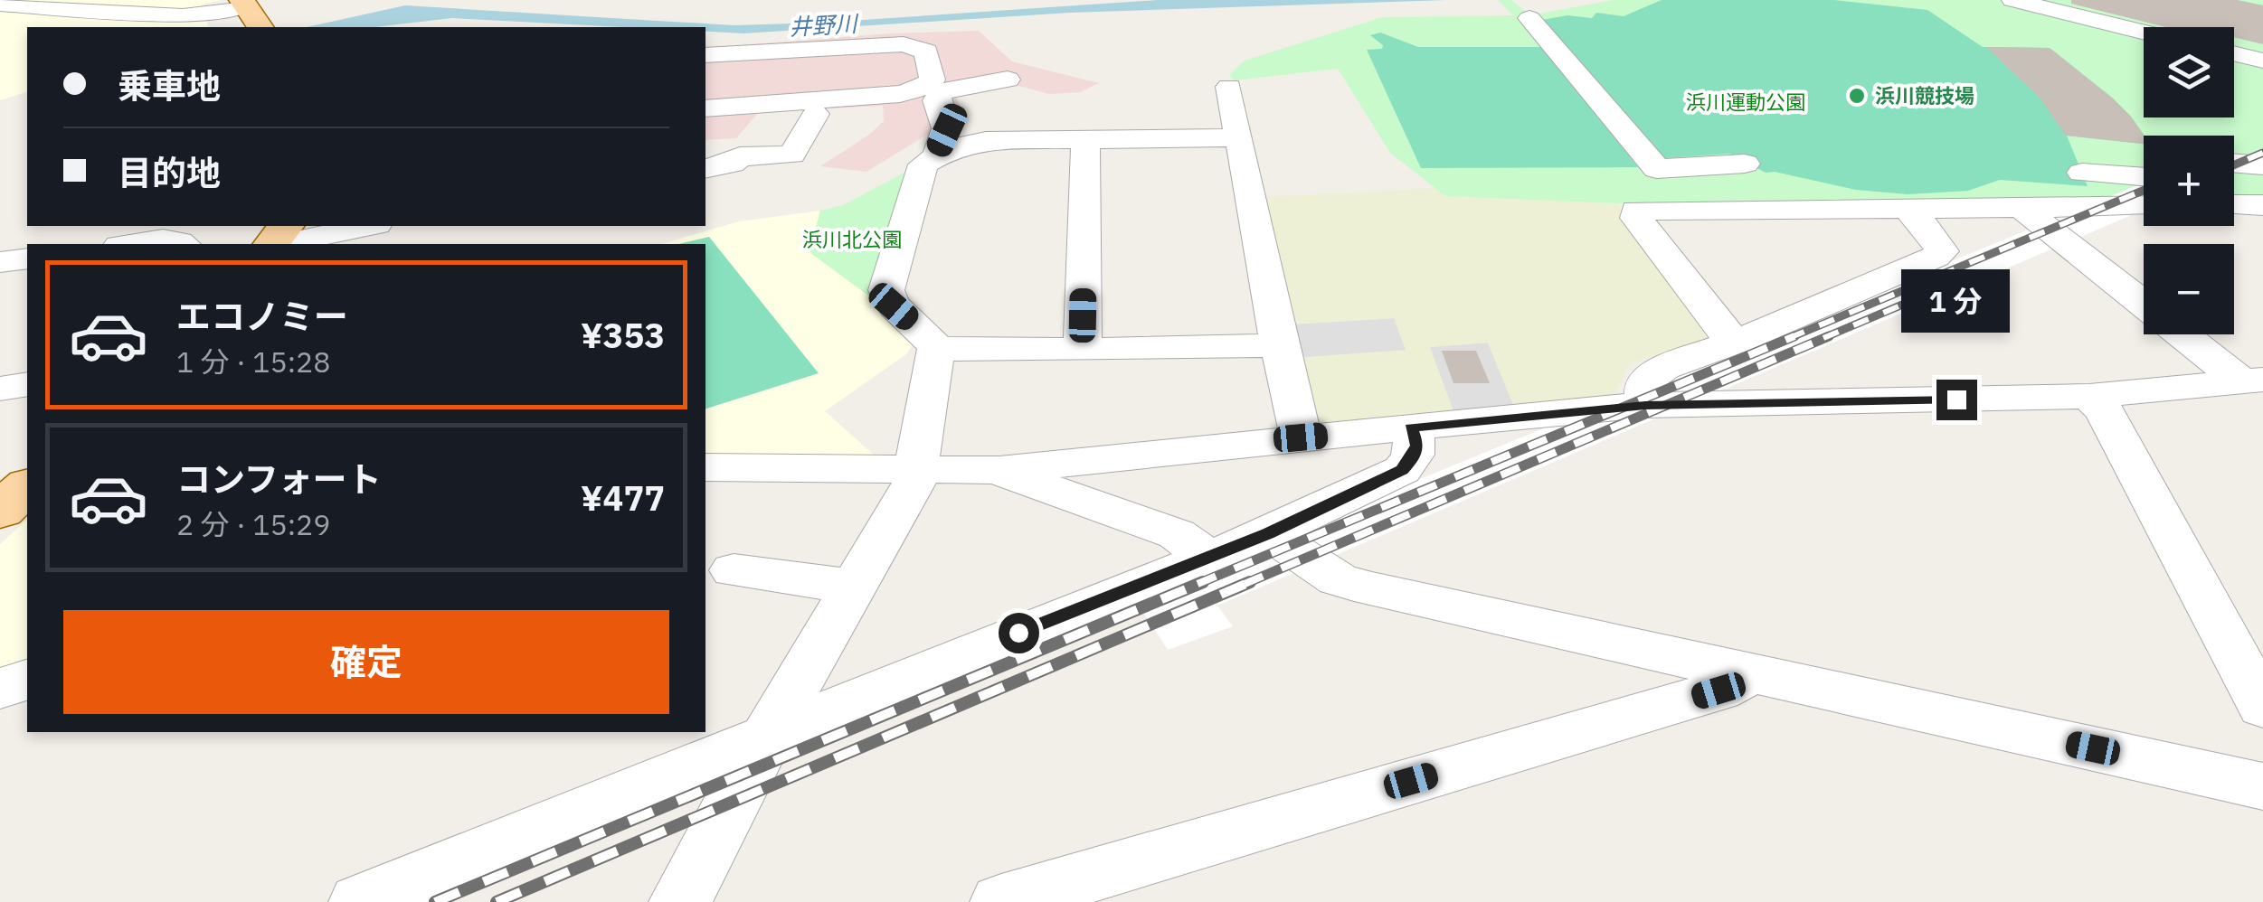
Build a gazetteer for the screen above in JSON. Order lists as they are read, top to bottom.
{
  "water": ["井野川"],
  "parks": ["浜川運動公園", "浜川北公園"],
  "places": ["浜川競技場"],
  "page": {
    "map_buttons": ["+", "−"],
    "banner": ["乗車地", "目的地"],
    "list": [
      {
        "name": "エコノミー",
        "note": "1 分 · 15:28",
        "value": "¥353"
      },
      {
        "name": "コンフォート",
        "note": "2 分 · 15:29",
        "value": "¥477"
      }
    ],
    "bubble": "1 分",
    "buttons": "確定"
  }
}
